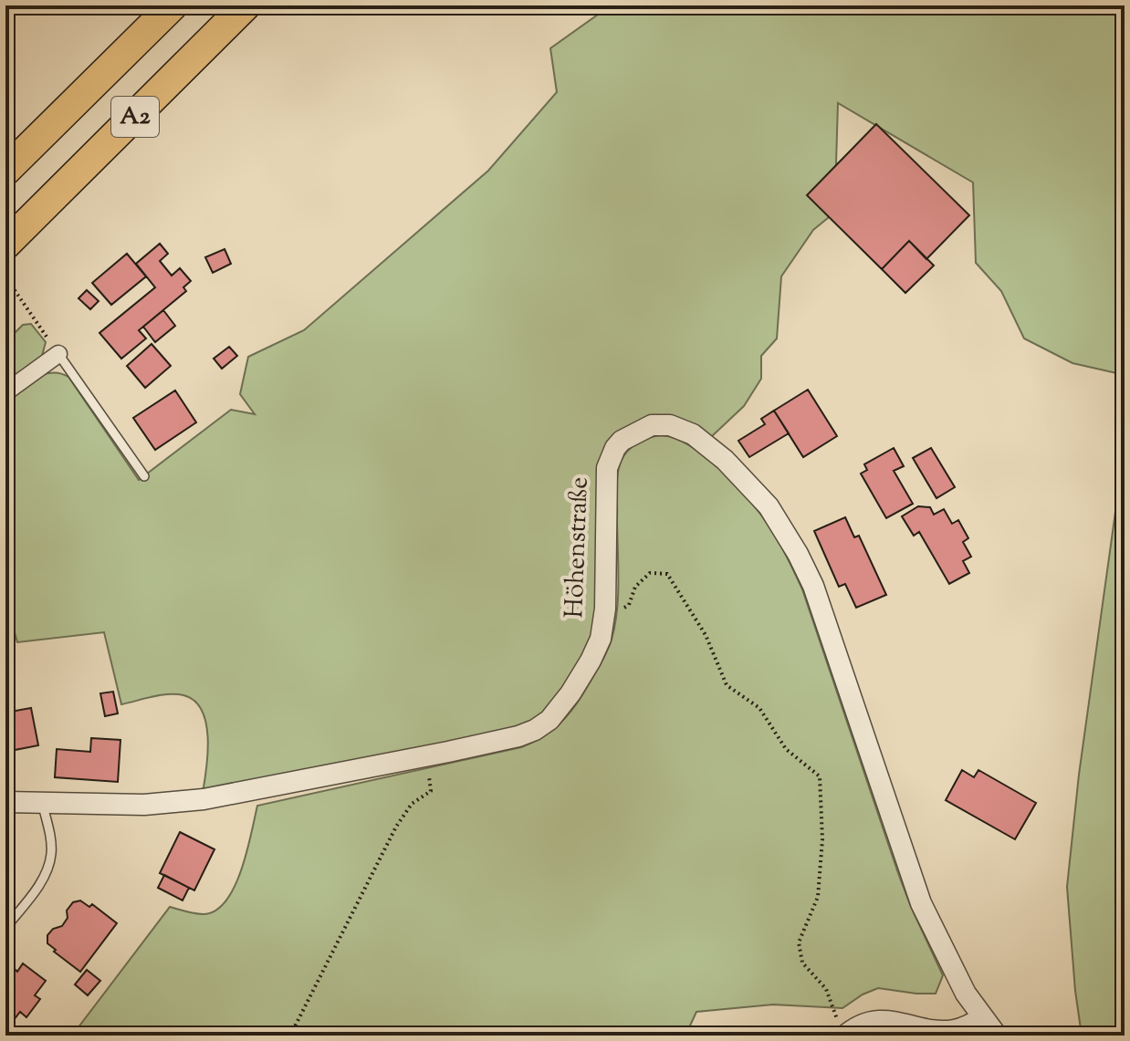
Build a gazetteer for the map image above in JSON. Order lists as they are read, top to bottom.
{
  "streets": {
    "highway": ["A2"],
    "street": ["Höhenstraße"]
  }
}
